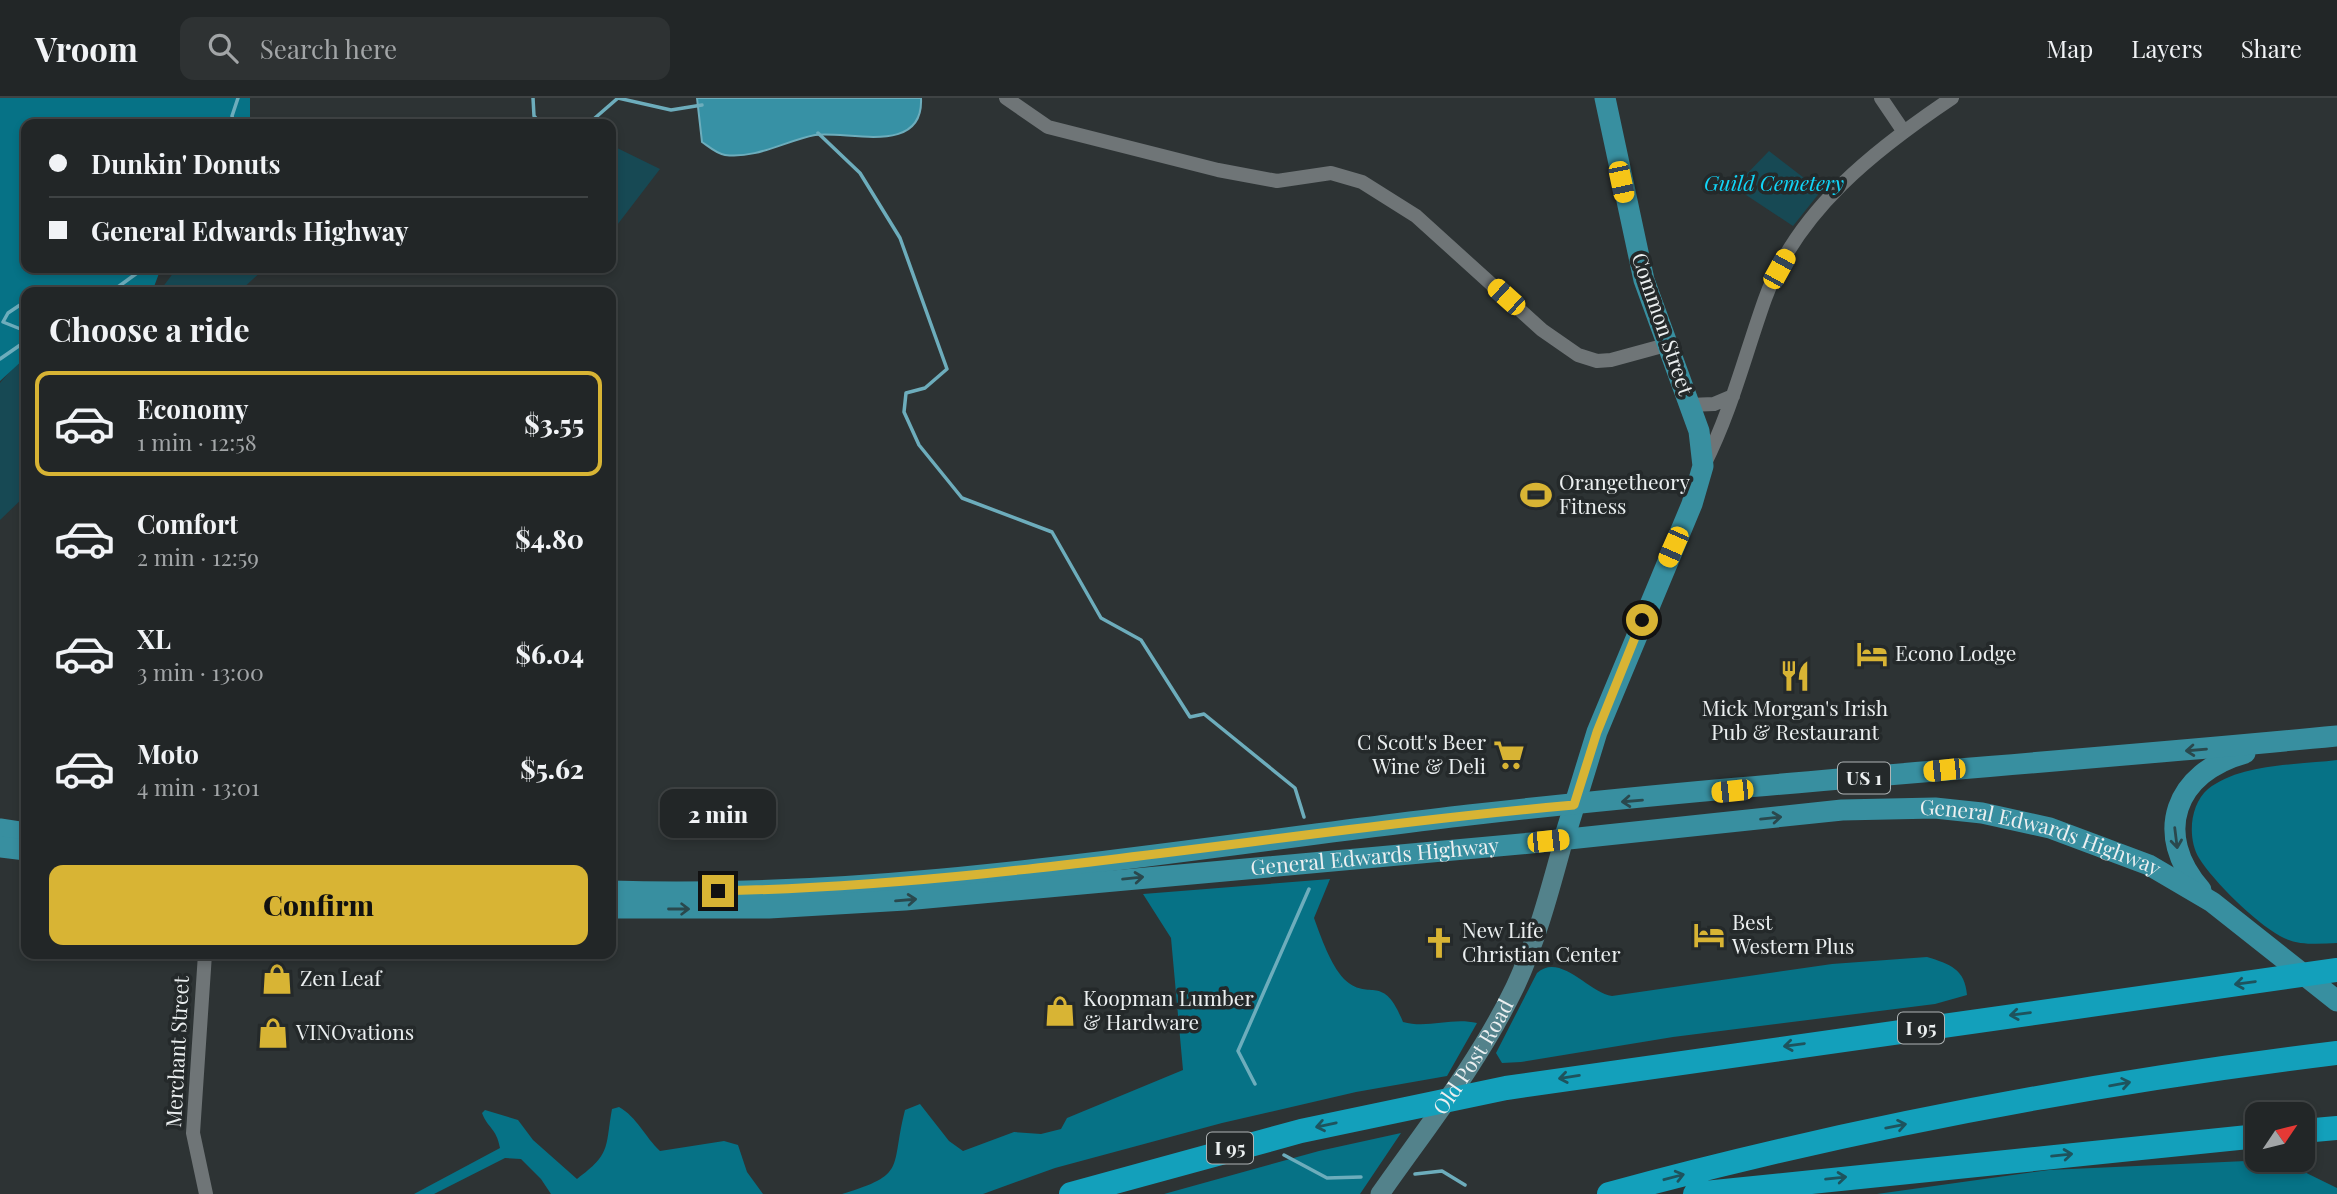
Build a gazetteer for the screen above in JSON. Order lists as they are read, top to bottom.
{
  "streets": {
    "highway": ["I 95"],
    "main road": [
      "Common Street",
      "US 1",
      "General Edwards Highway",
      "Old Post Road"
    ],
    "street": ["Merchant Street"]
  },
  "crossings": [
    ["Common Street", "Old Post Road"],
    ["General Edwards Highway", "Old Post Road"]
  ],
  "parks": ["Guild Cemetery"],
  "places": {
    "sports": ["Orangetheory Fitness"],
    "hotel": ["Econo Lodge", "Best Western Plus"],
    "restaurant": ["Mick Morgan's Irish Pub & Restaurant"],
    "supermarket": ["C Scott's Beer Wine & Deli"],
    "church": ["New Life Christian Center"],
    "shop": ["Zen Leaf", "Koopman Lumber & Hardware", "VINOvations"]
  },
  "north": "top right",
  "page": {
    "header": "Vroom",
    "search": "Search here",
    "nav": ["Map", "Layers", "Share"],
    "banner": ["Dunkin' Donuts", "General Edwards Highway"],
    "heading": "Choose a ride",
    "list": [
      {
        "name": "Economy",
        "note": "1 min · 12:58",
        "value": "$3.55"
      },
      {
        "name": "Comfort",
        "note": "2 min · 12:59",
        "value": "$4.80"
      },
      {
        "name": "XL",
        "note": "3 min · 13:00",
        "value": "$6.04"
      },
      {
        "name": "Moto",
        "note": "4 min · 13:01",
        "value": "$5.62"
      }
    ],
    "bubble": "2 min",
    "buttons": "Confirm"
  }
}
